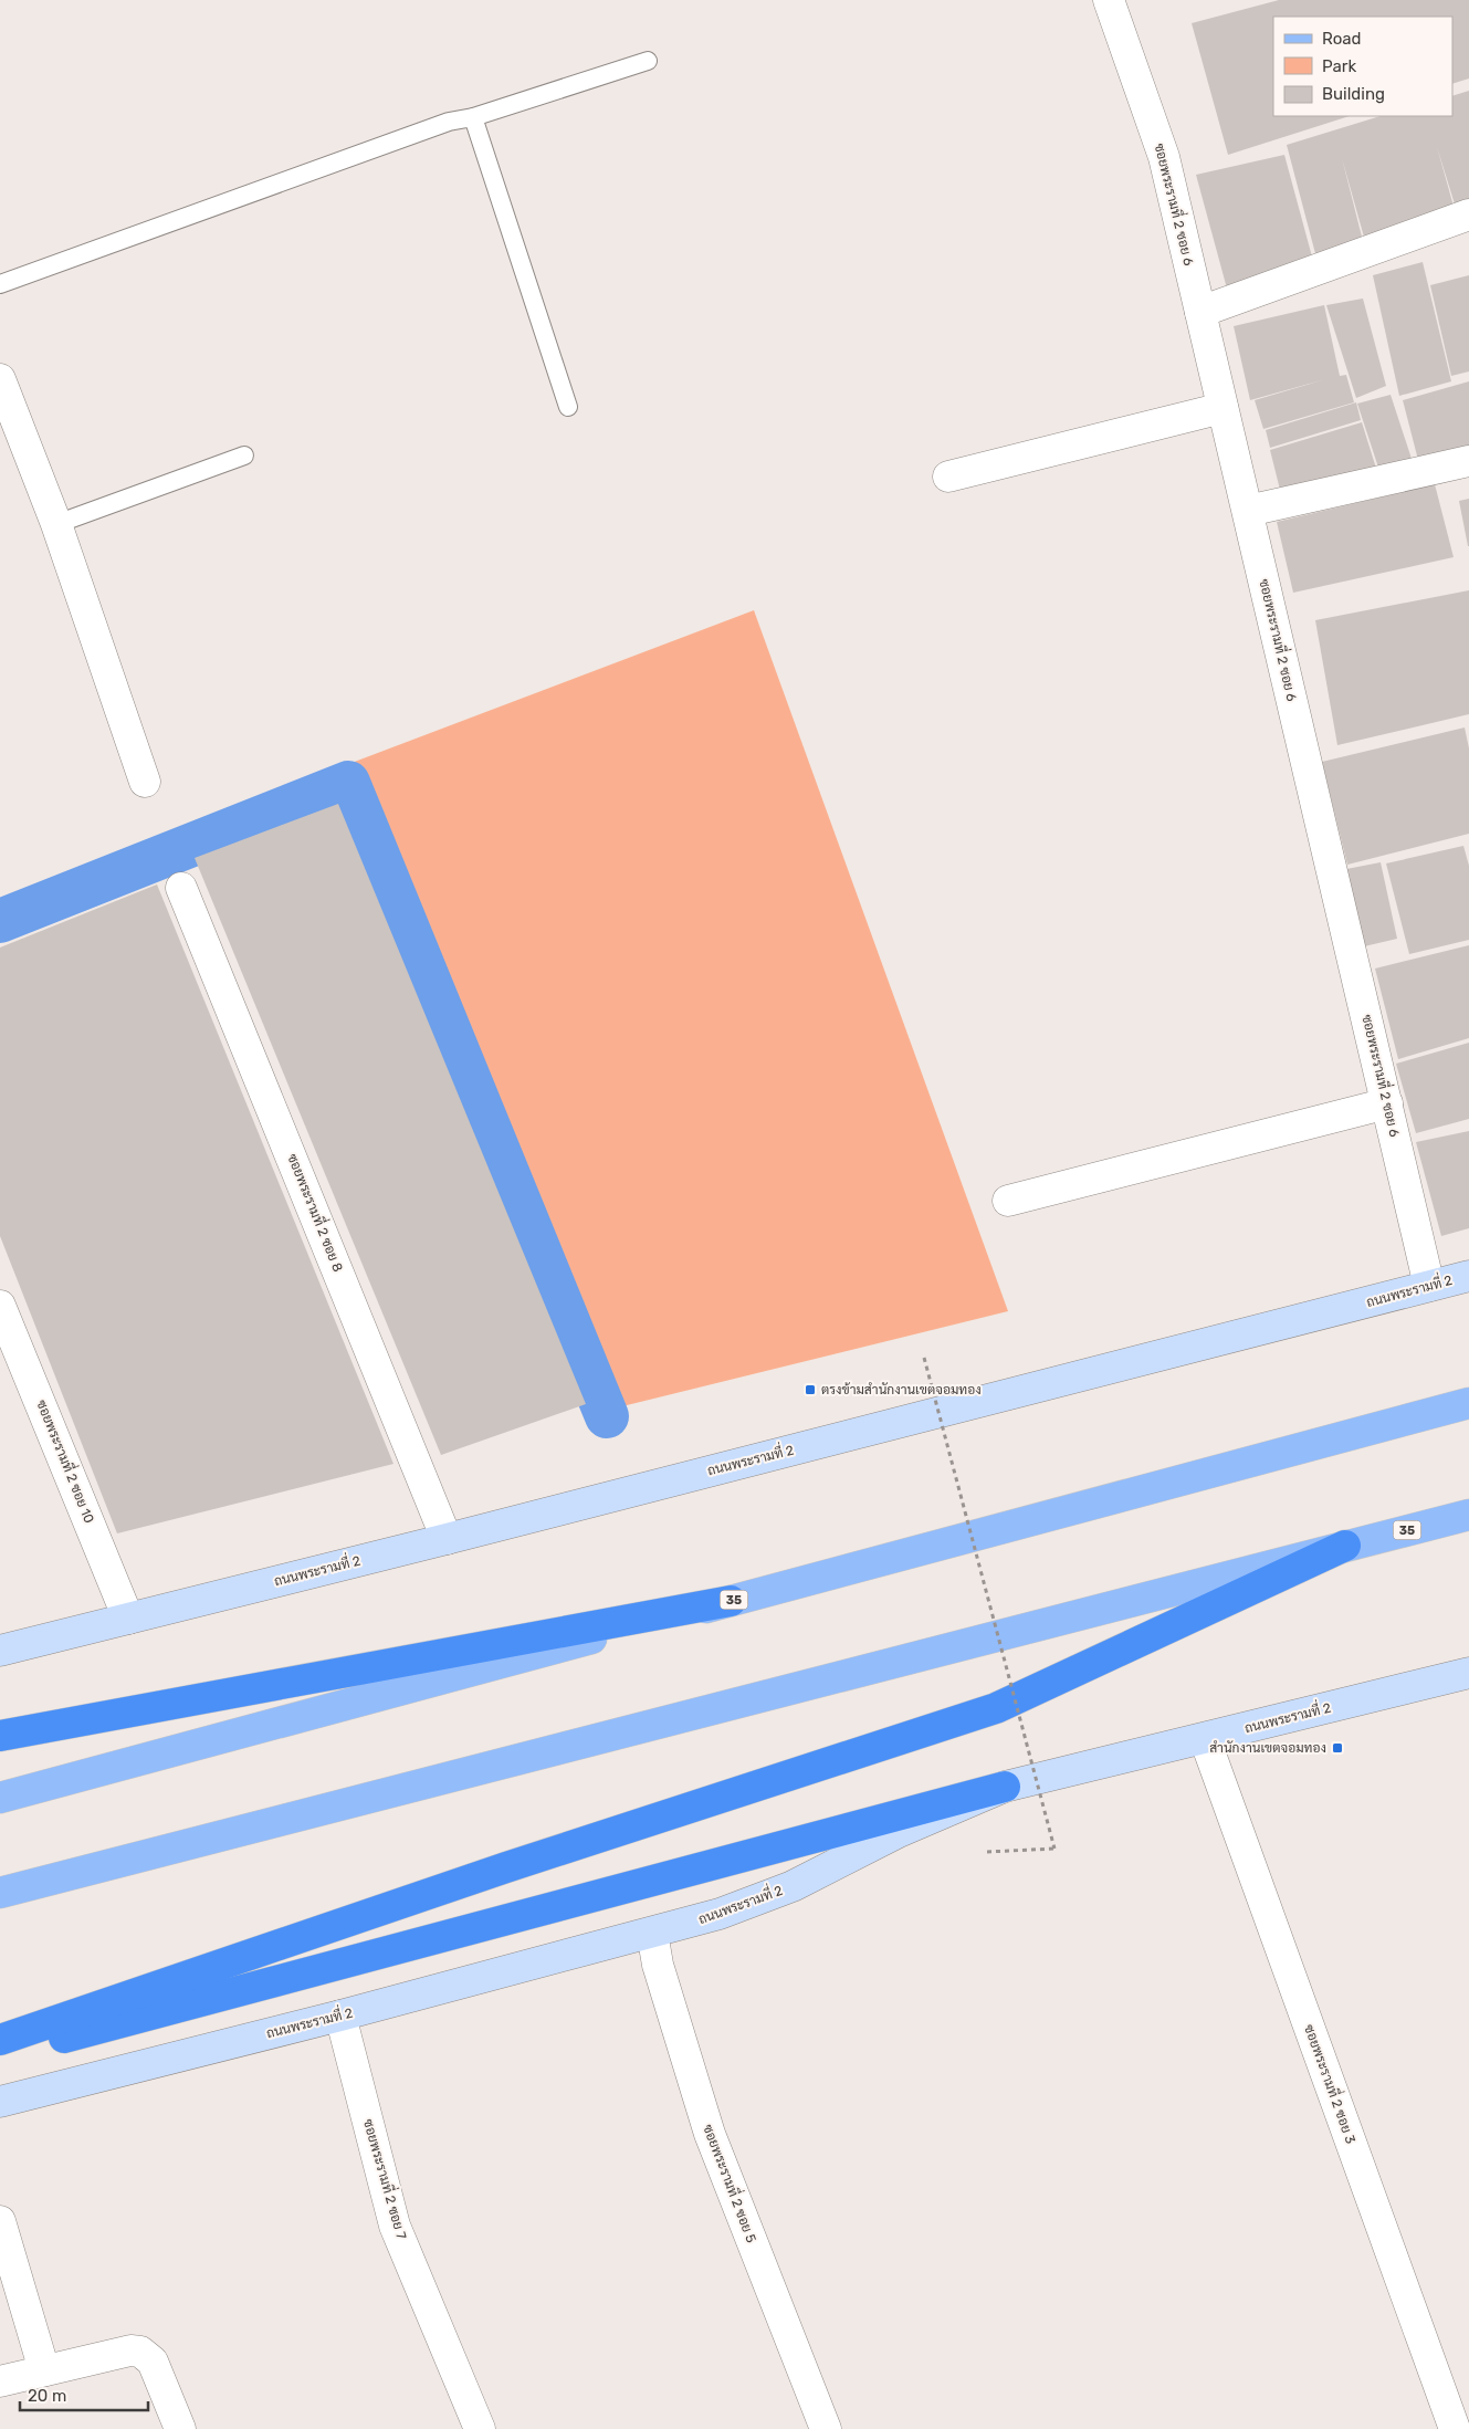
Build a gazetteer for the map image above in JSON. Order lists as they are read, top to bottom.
{
  "streets": {
    "main road": ["ถนนพระรามที่ 2", "35"],
    "street": [
      "ซอยพระรามที่ 2 ซอย 6",
      "ซอยพระรามที่ 2 ซอย 8",
      "ซอยพระรามที่ 2 ซอย 10",
      "ซอยพระรามที่ 2 ซอย 3",
      "ซอยพระรามที่ 2 ซอย 7",
      "ซอยพระรามที่ 2 ซอย 5"
    ]
  },
  "crossings": [
    ["ซอยพระรามที่ 2 ซอย 6", "ถนนพระรามที่ 2"],
    ["ซอยพระรามที่ 2 ซอย 8", "ถนนพระรามที่ 2"],
    ["ถนนพระรามที่ 2", "ซอยพระรามที่ 2 ซอย 10"],
    ["ถนนพระรามที่ 2", "ซอยพระรามที่ 2 ซอย 3"],
    ["ถนนพระรามที่ 2", "ซอยพระรามที่ 2 ซอย 7"],
    ["ถนนพระรามที่ 2", "ซอยพระรามที่ 2 ซอย 5"]
  ],
  "places": {
    "transit": ["ตรงข้ามสำนักงานเขตจอมทอง", "สำนักงานเขตจอมทอง"]
  },
  "legend": ["Road", "Park", "Building"],
  "scale_bar": "20 m"
}
